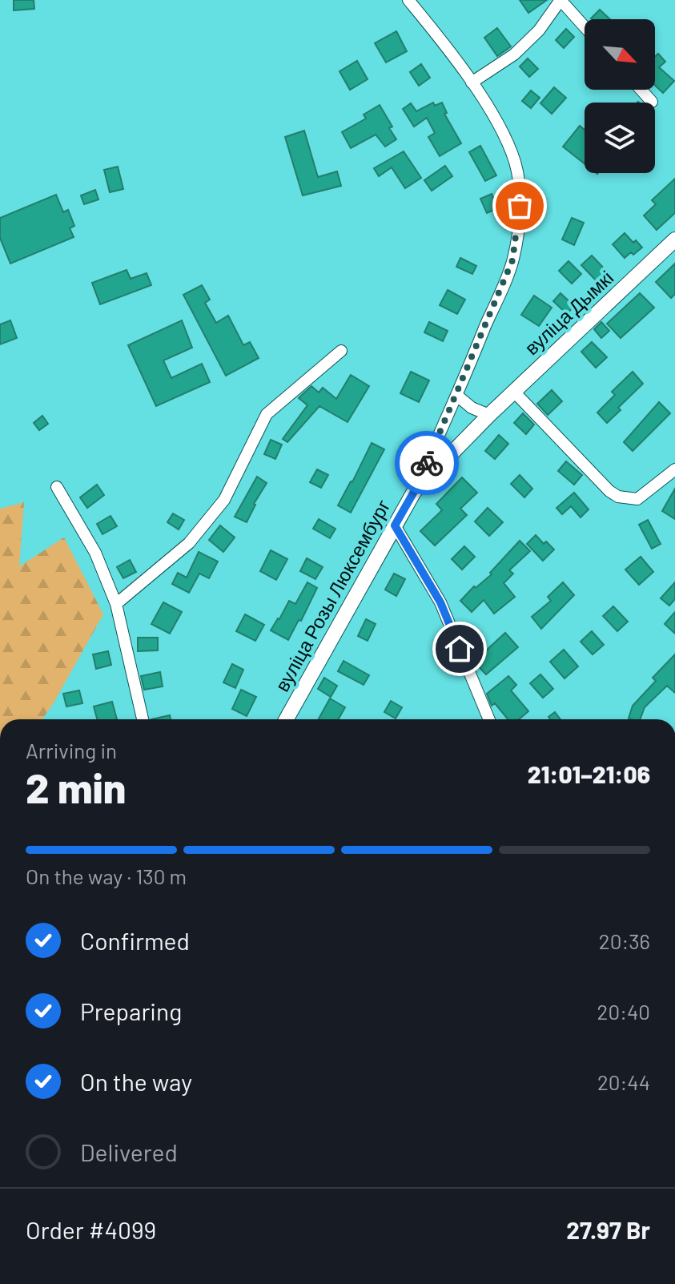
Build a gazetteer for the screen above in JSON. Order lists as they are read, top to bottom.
{
  "streets": {
    "main road": ["вуліца Дымкі", "вуліца Розы Люксембург"]
  },
  "crossings": [
    ["вуліца Дымкі", "вуліца Розы Люксембург"]
  ],
  "north": "bottom right",
  "page": {
    "heading": ["2 min", "Arriving in", "21:01–21:06"],
    "panel": ["Order #4099", "27.97 Br"],
    "bar": "On the way · 130 m",
    "list": [
      ["Confirmed", "20:36"],
      ["Preparing", "20:40"],
      ["On the way", "20:44"],
      "Delivered"
    ]
  }
}
